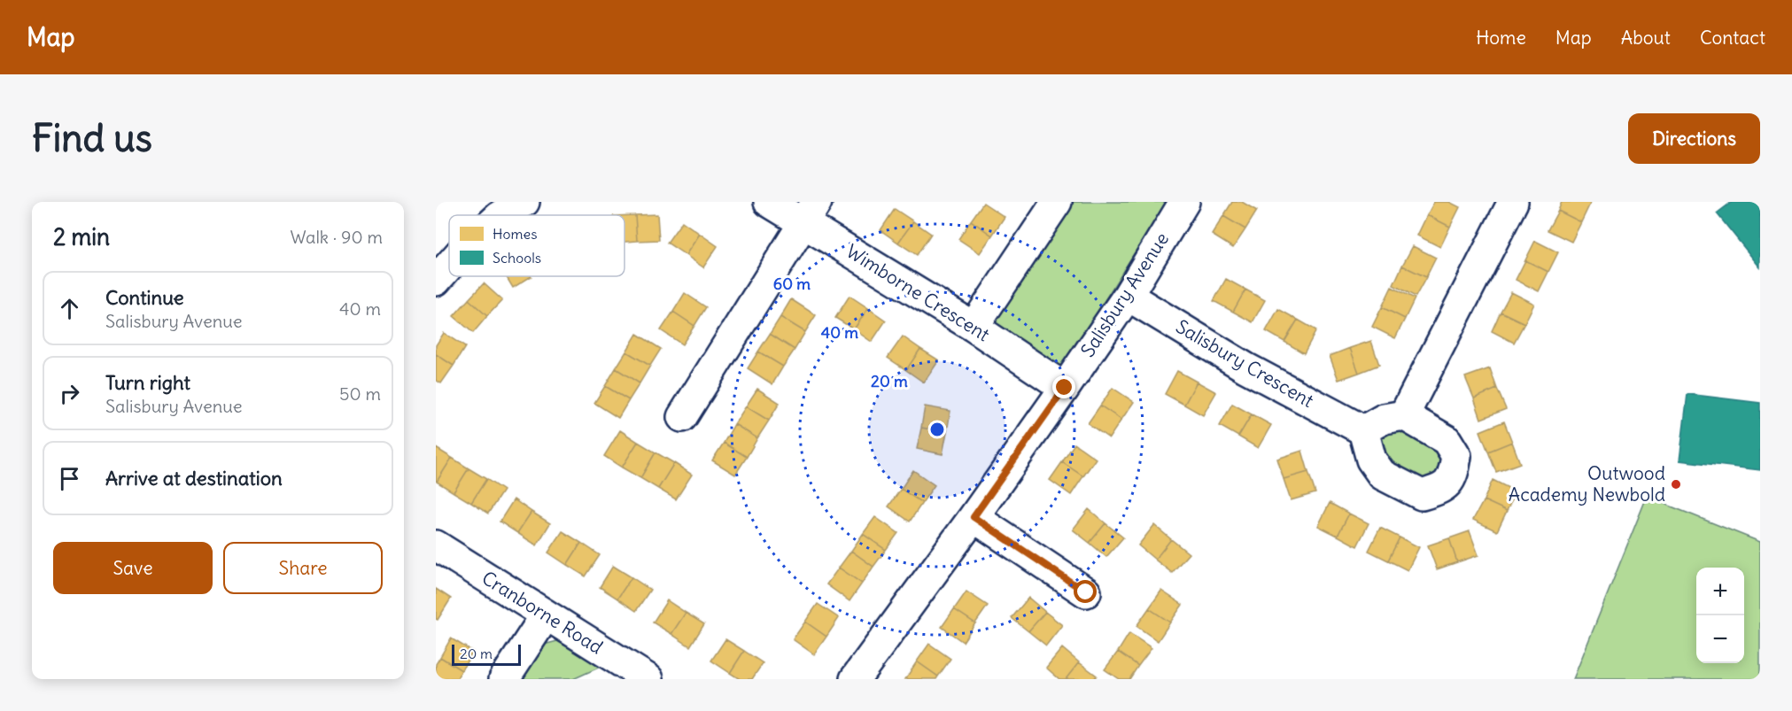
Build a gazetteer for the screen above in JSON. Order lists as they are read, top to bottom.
{
  "streets": {
    "street": [
      "Wimborne Crescent",
      "Salisbury Avenue",
      "Salisbury Crescent",
      "Cranborne Road"
    ]
  },
  "crossings": [
    ["Wimborne Crescent", "Salisbury Avenue"],
    ["Salisbury Avenue", "Salisbury Crescent"]
  ],
  "places": ["Outwood Academy Newbold"],
  "legend": ["Homes", "Schools"],
  "scale_bar": "20 m",
  "page": {
    "header": "Map",
    "nav": [
      "Home",
      "Map",
      "About",
      "Contact"
    ],
    "buttons": [
      "Directions",
      ["Save", "Share"]
    ],
    "title": "Find us",
    "heading": ["2 min", "Walk · 90 m"],
    "list": [
      ["Continue", "Salisbury Avenue", "40 m"],
      ["Turn right", "Salisbury Avenue", "50 m"],
      "Arrive at destination"
    ],
    "map_buttons": ["+", "−"],
    "scale": "20 m"
  },
  "rings": ["60 m", "40 m", "20 m"]
}
